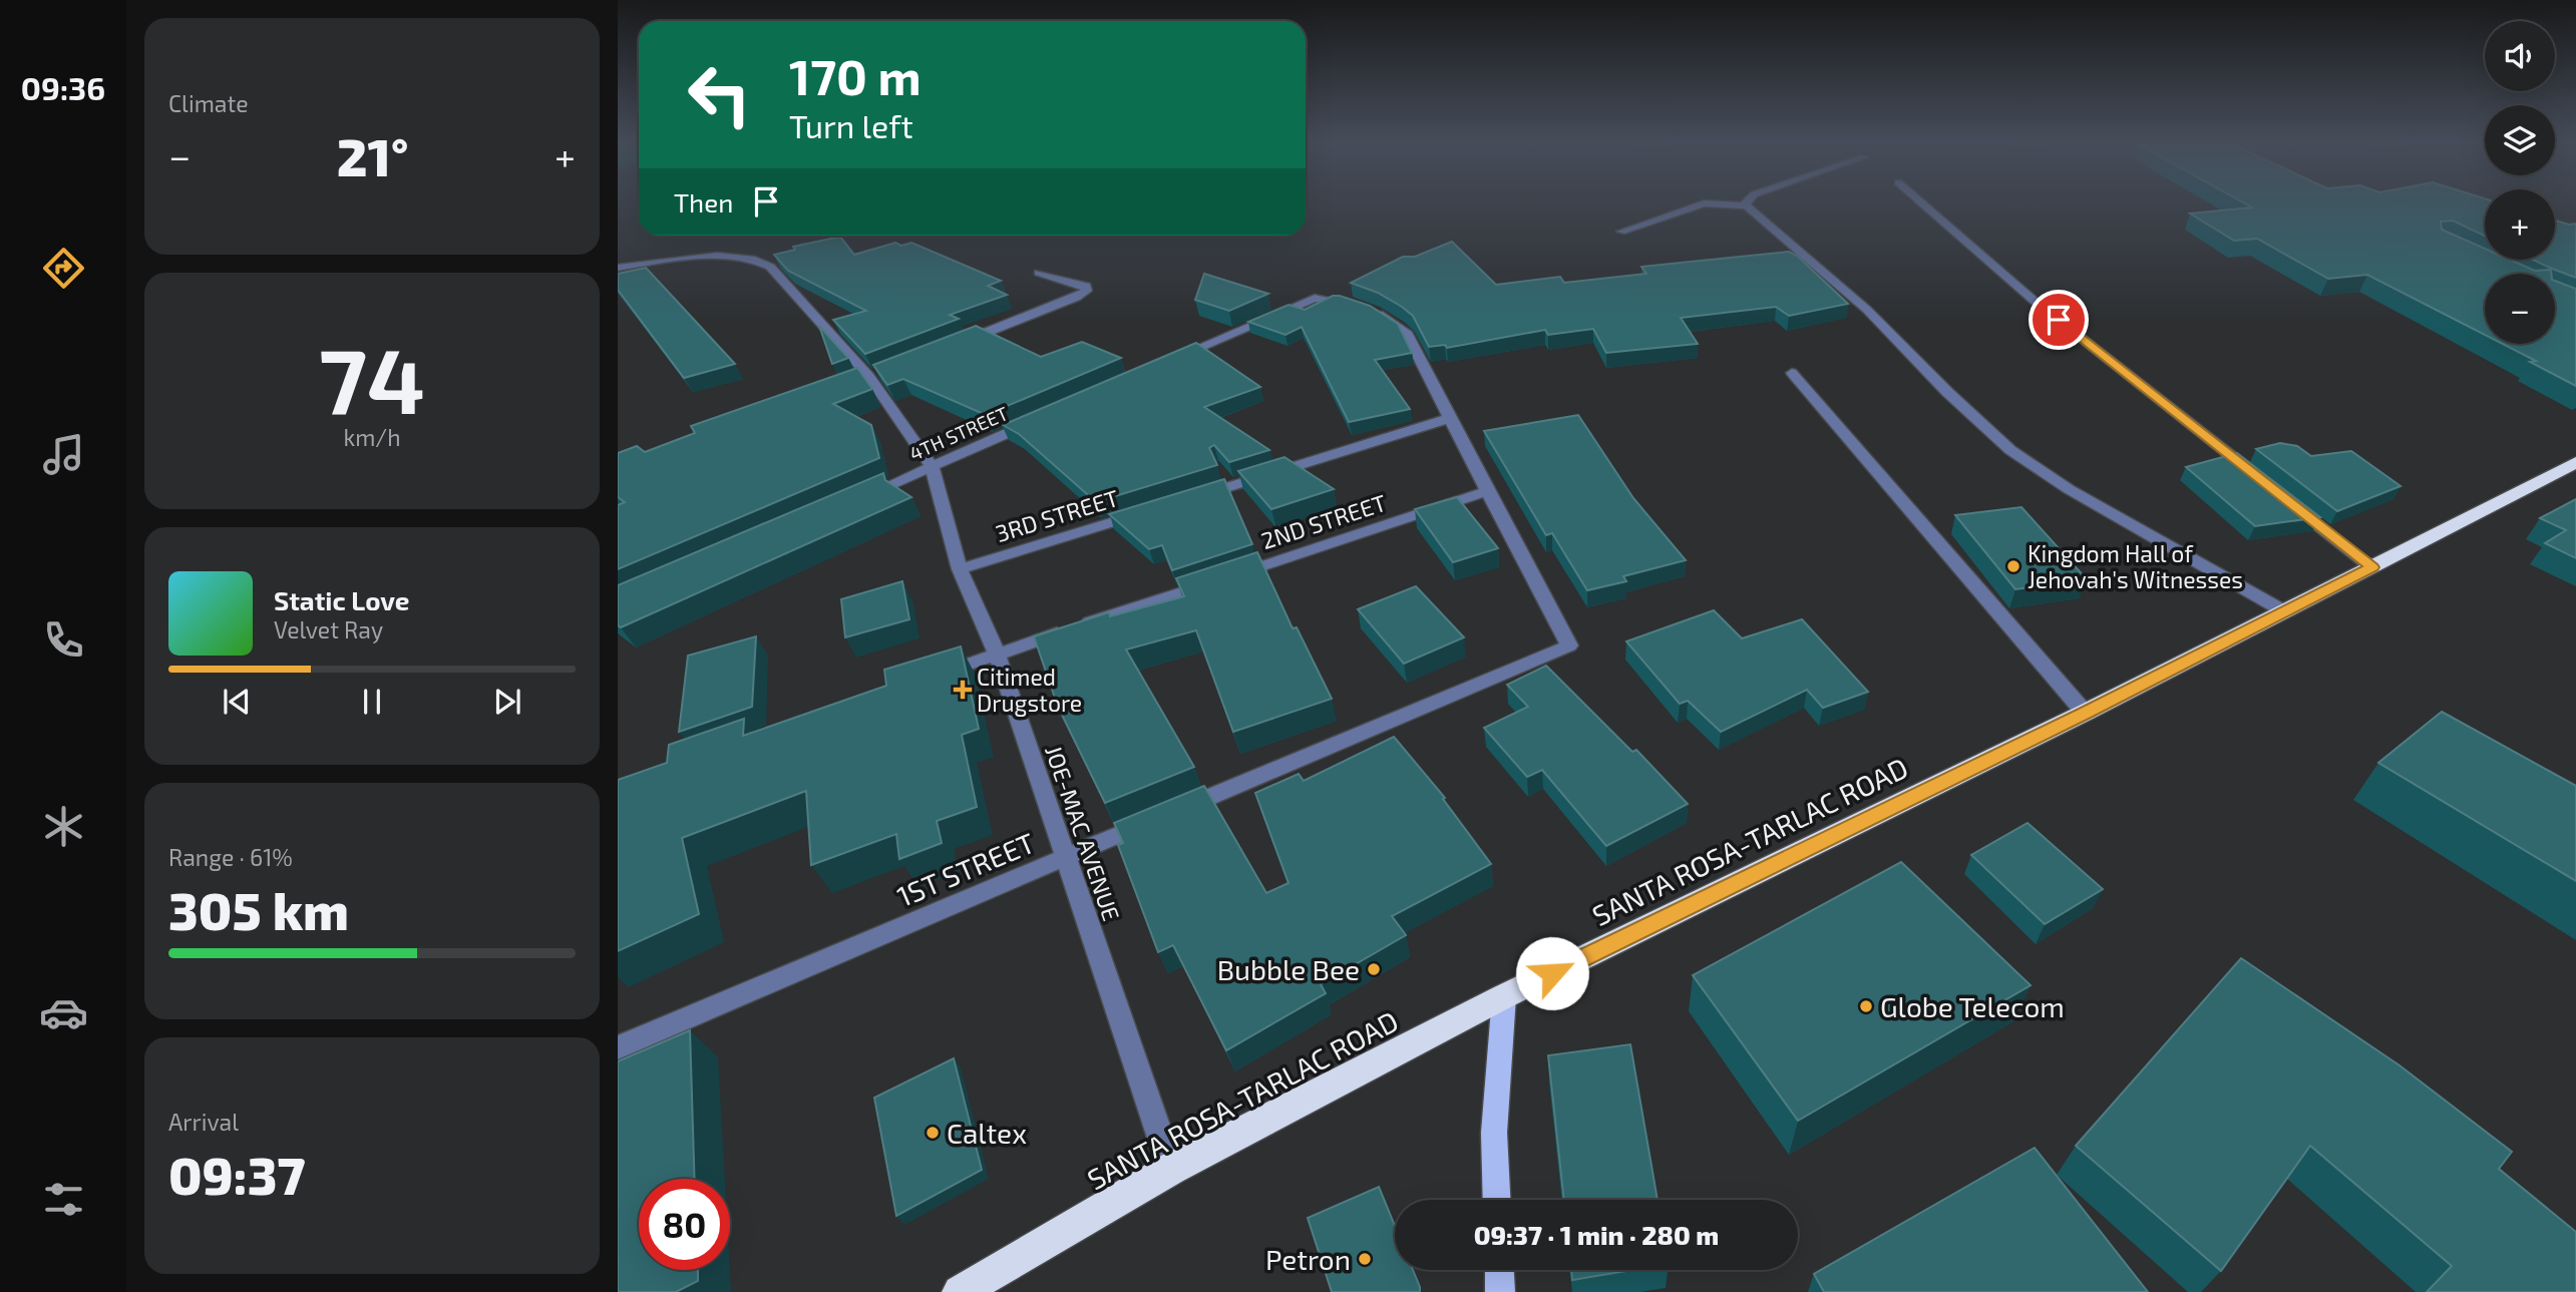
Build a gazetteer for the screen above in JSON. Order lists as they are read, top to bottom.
{
  "streets": {
    "highway": ["SANTA ROSA-TARLAC ROAD"],
    "street": [
      "4TH STREET",
      "3RD STREET",
      "2ND STREET",
      "JOE-MAC AVENUE",
      "1ST STREET"
    ]
  },
  "crossings": [
    ["4TH STREET", "JOE-MAC AVENUE"],
    ["3RD STREET", "JOE-MAC AVENUE"],
    ["2ND STREET", "JOE-MAC AVENUE"],
    ["2ND STREET", "1ST STREET"],
    ["JOE-MAC AVENUE", "SANTA ROSA-TARLAC ROAD"],
    ["JOE-MAC AVENUE", "1ST STREET"]
  ],
  "places": {
    "other": [
      "Kingdom Hall of Jehovah's Witnesses",
      "Bubble Bee",
      "Globe Telecom",
      "Caltex",
      "Petron"
    ],
    "health": ["Citimed Drugstore"]
  },
  "page": {
    "tabs": "09:36",
    "tile": [
      "Climate",
      ["74", "km/h"],
      ["Range · 61%", "305 km"],
      ["Arrival", "09:37"]
    ],
    "map_buttons": ["+", "−"],
    "turn": ["170 m", "Turn left"],
    "heat": ["−", "21°", "+"],
    "then": "Then",
    "song": ["Static Love", "Velvet Ray"],
    "limit": "80",
    "trip": "09:37 · 1 min · 280 m"
  }
}
